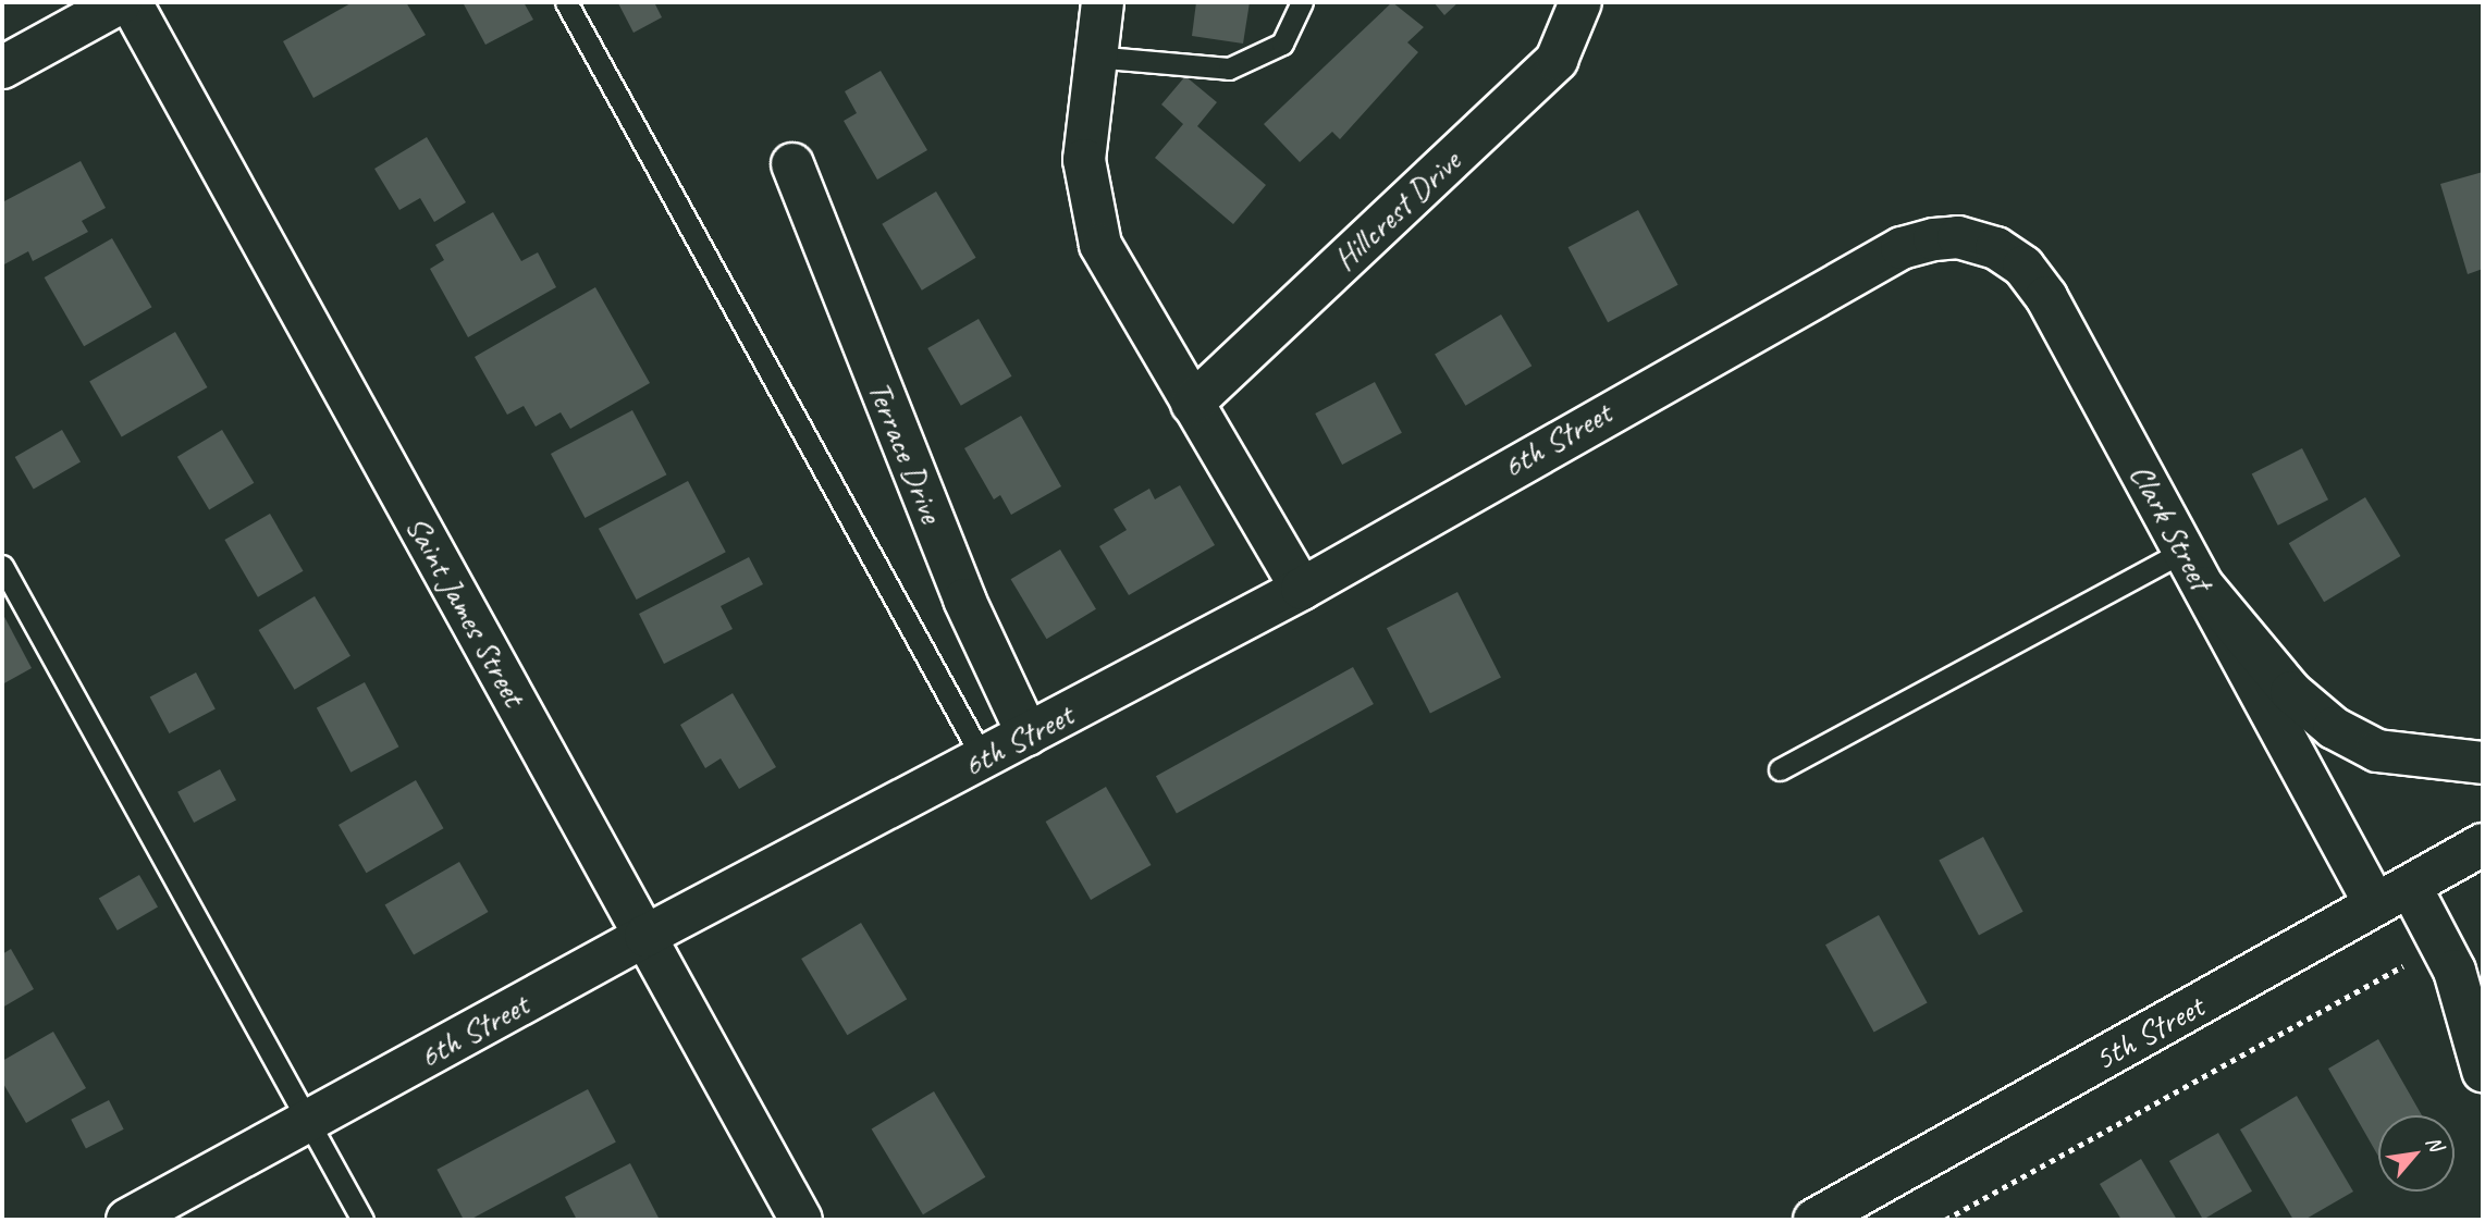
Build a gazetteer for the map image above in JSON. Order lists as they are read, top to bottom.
{
  "streets": {
    "street": [
      "Hillcrest Drive",
      "6th Street",
      "Terrace Drive",
      "Clark Street",
      "Saint James Street",
      "5th Street"
    ]
  },
  "crossings": [
    ["6th Street", "Terrace Drive"],
    ["6th Street", "Clark Street"],
    ["6th Street", "Saint James Street"],
    ["Clark Street", "5th Street"]
  ],
  "north": "top right"
}
